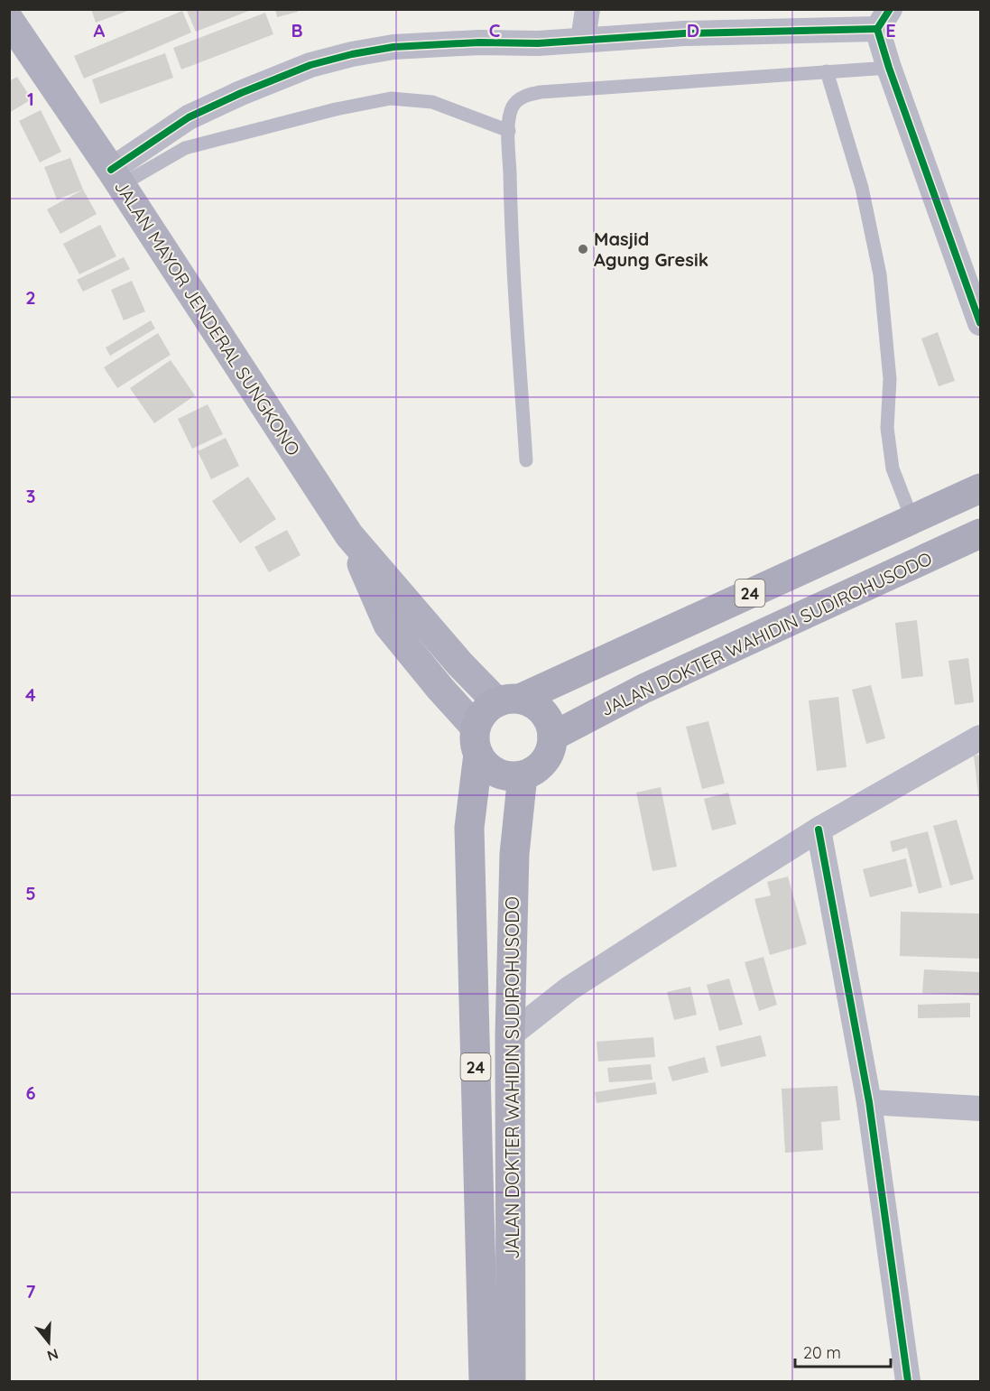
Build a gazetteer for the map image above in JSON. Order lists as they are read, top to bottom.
{
  "streets": {
    "highway": ["24", "JALAN DOKTER WAHIDIN SUDIROHUSODO"],
    "main road": ["JALAN MAYOR JENDERAL SUNGKONO"]
  },
  "crossings": [
    ["JALAN MAYOR JENDERAL SUNGKONO", "24"],
    ["JALAN MAYOR JENDERAL SUNGKONO", "JALAN DOKTER WAHIDIN SUDIROHUSODO"],
    ["24", "JALAN DOKTER WAHIDIN SUDIROHUSODO"]
  ],
  "places": ["Masjid Agung Gresik"],
  "scale_bar": "20 m",
  "north": "bottom",
  "grid": {
    "columns": [
      "A",
      "B",
      "C",
      "D",
      "E"
    ],
    "rows": [
      "1",
      "2",
      "3",
      "4",
      "5",
      "6",
      "7"
    ]
  }
}
